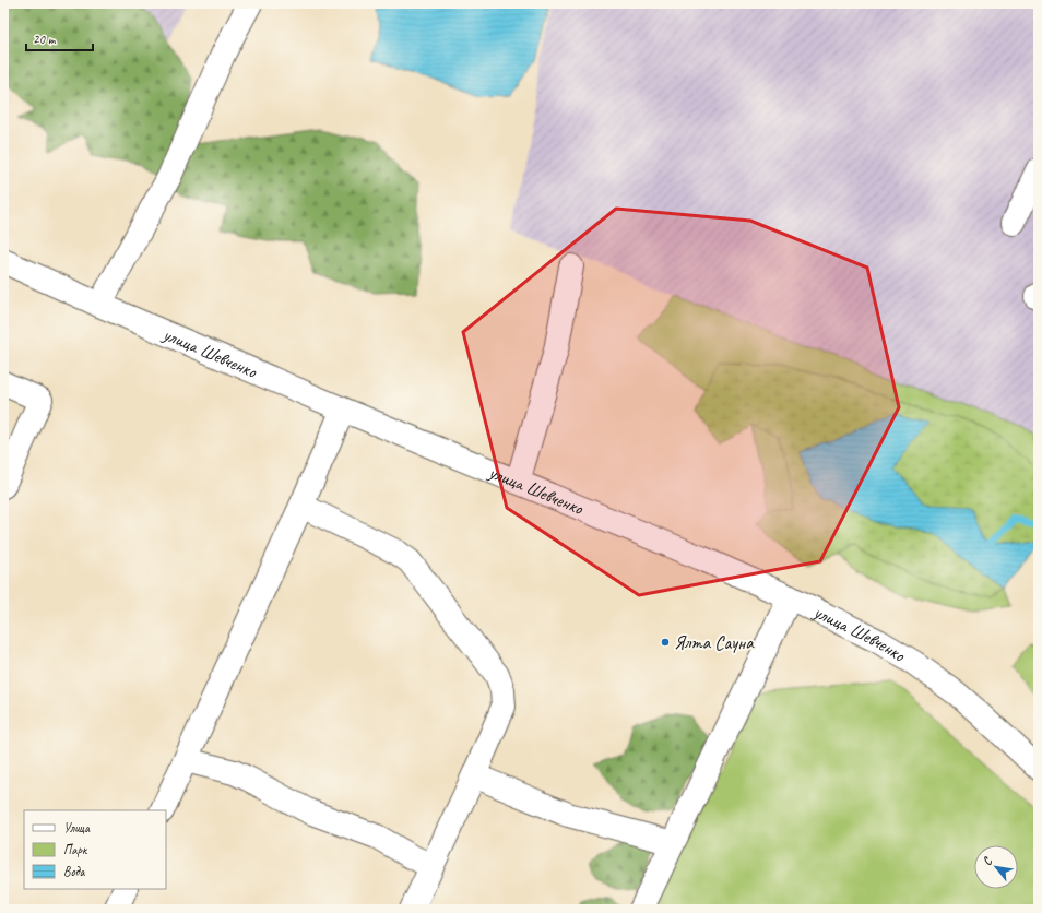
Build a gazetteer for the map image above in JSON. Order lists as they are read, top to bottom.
{
  "streets": {
    "street": ["улица Шевченко"]
  },
  "places": ["Ялта Сауна"],
  "legend": ["Улица", "Парк", "Вода"],
  "scale_bar": "20 m",
  "north": "top left"
}
